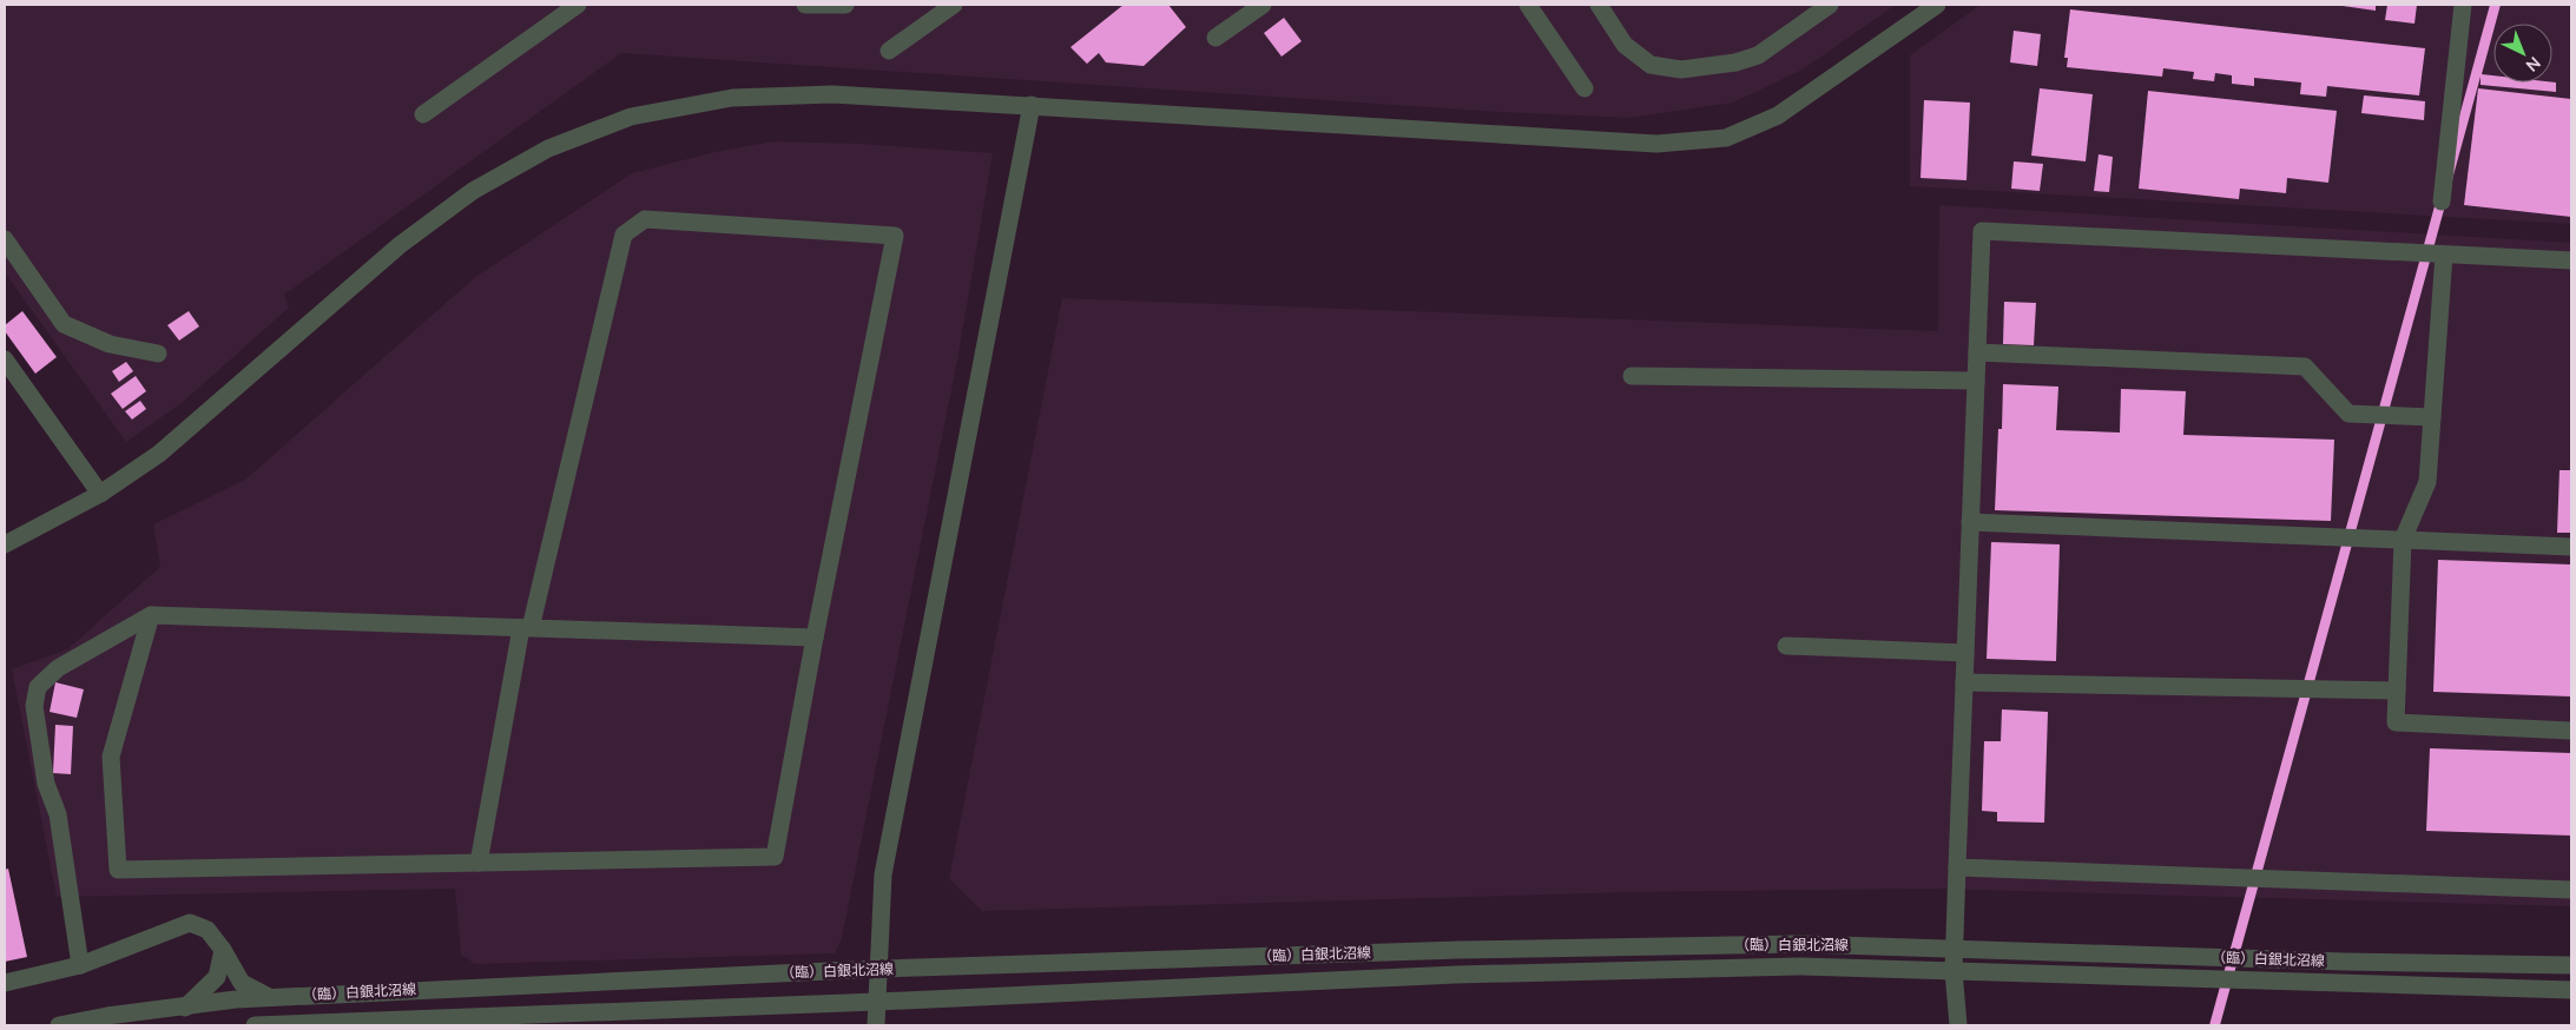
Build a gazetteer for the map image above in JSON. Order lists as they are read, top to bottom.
{
  "streets": {
    "street": ["（臨）白銀北沼線"]
  },
  "north": "bottom right"
}
